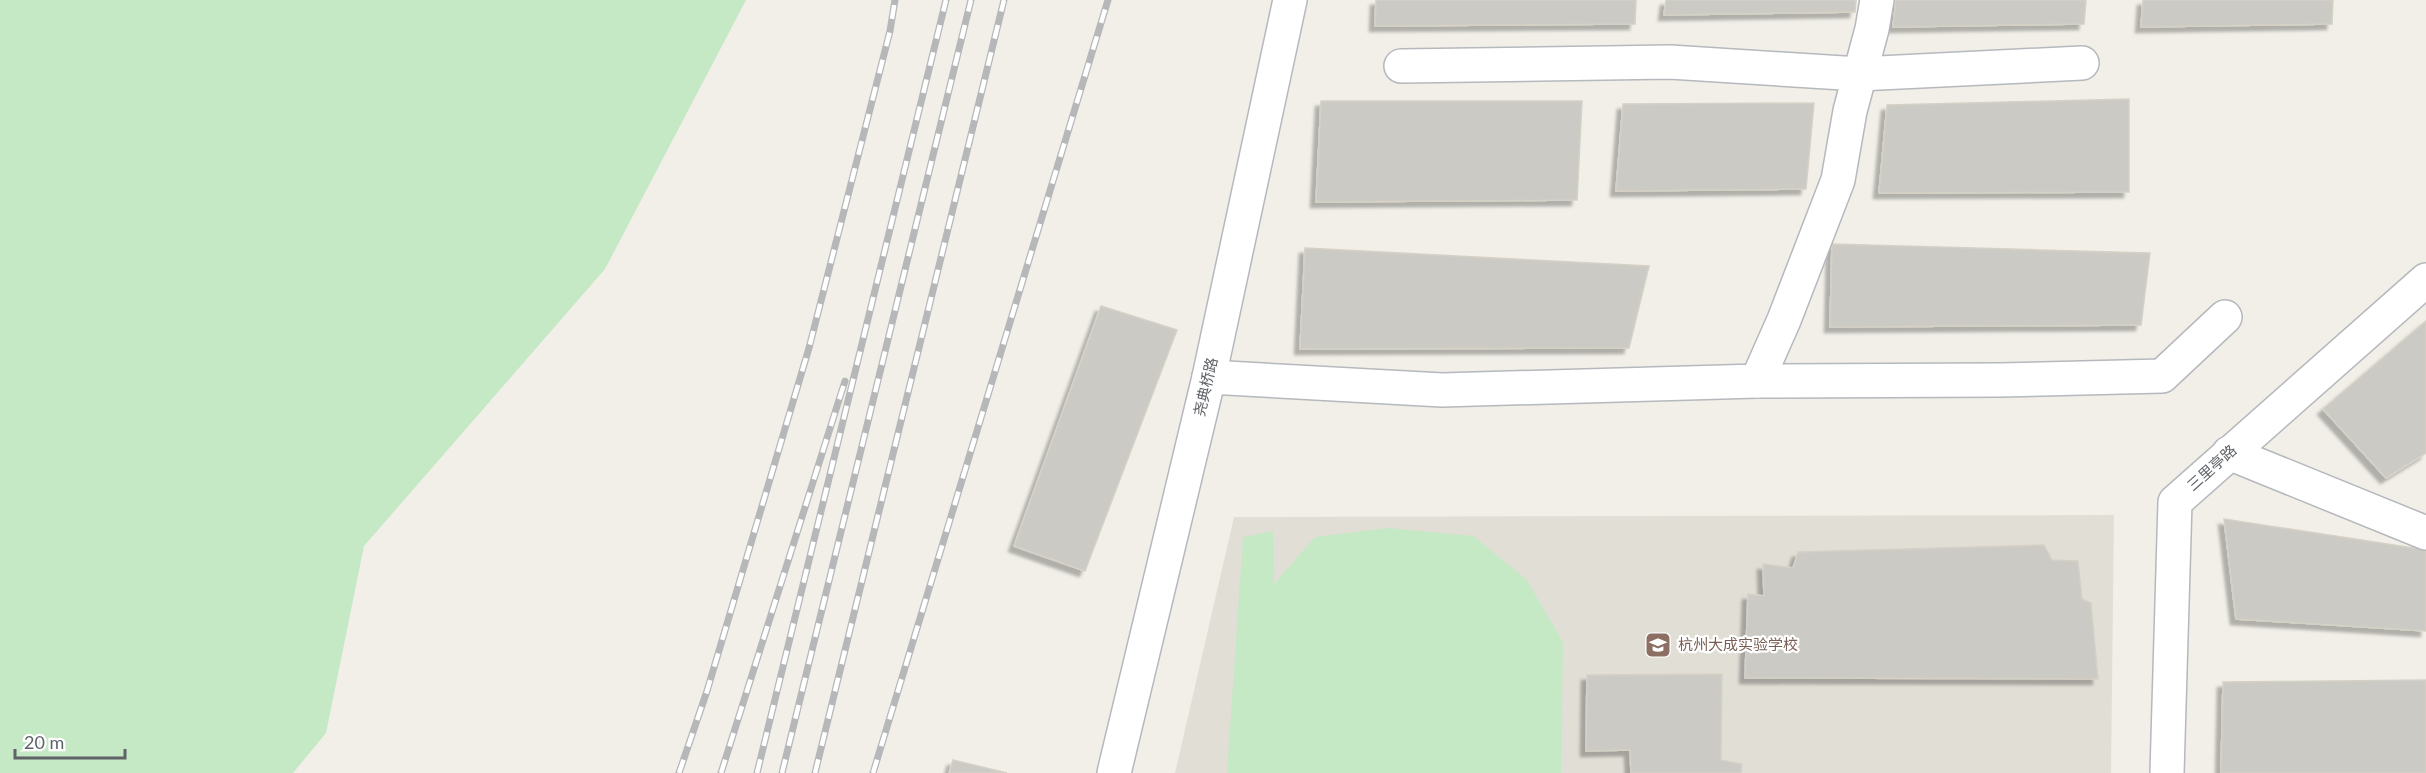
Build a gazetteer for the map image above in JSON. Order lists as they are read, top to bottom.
{
  "streets": {
    "street": ["尧典桥路", "三里亭路"]
  },
  "places": {
    "school or university": ["杭州大成实验学校"]
  },
  "scale_bar": "20 m"
}
